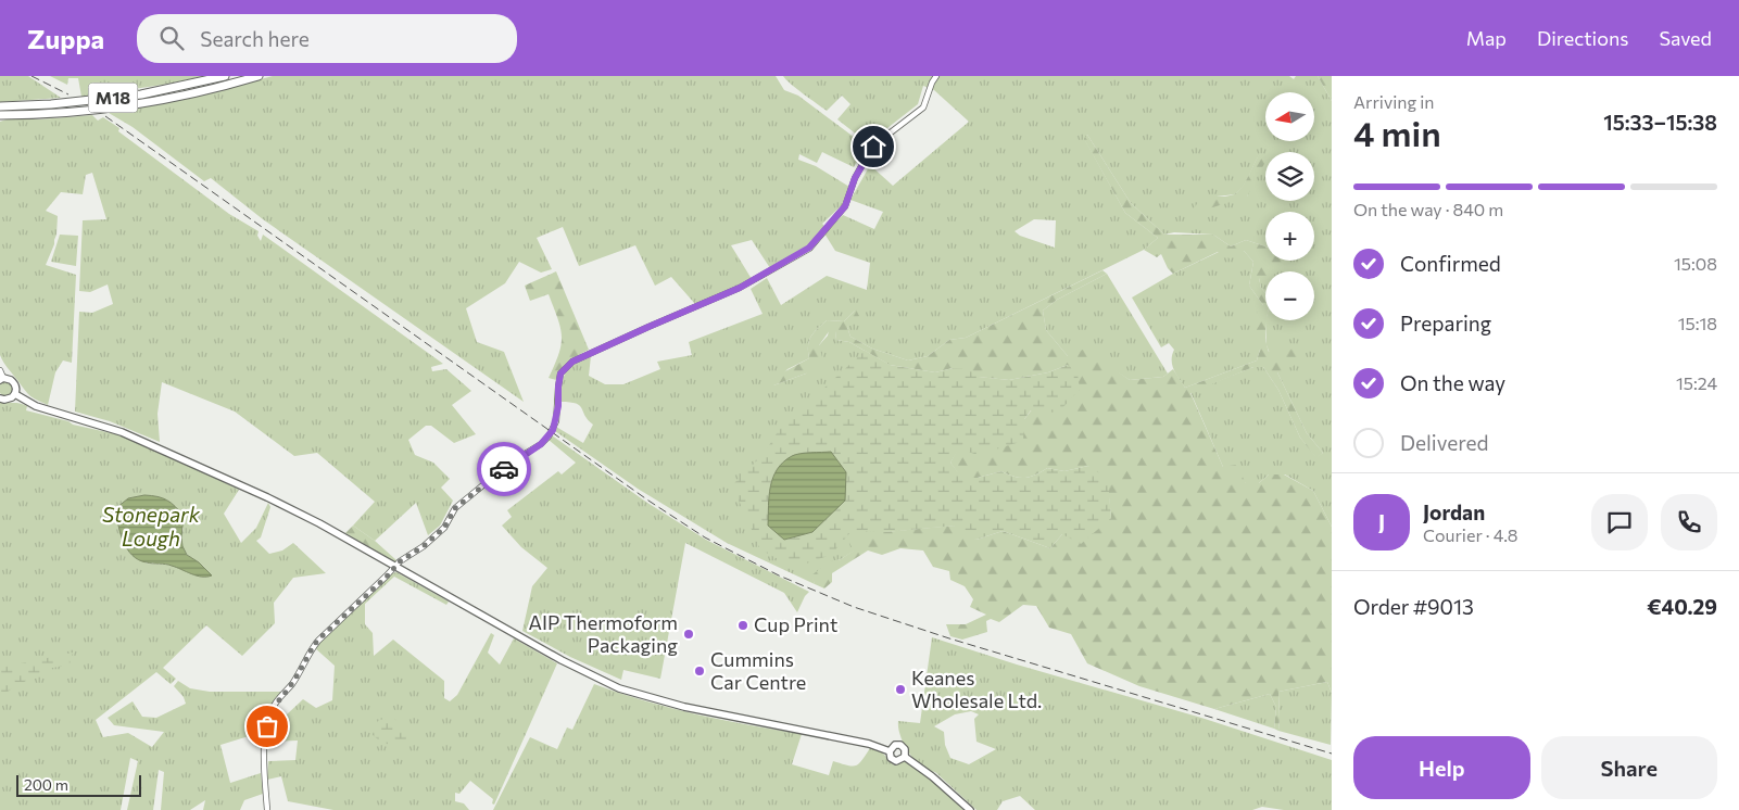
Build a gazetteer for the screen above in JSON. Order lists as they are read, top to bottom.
{
  "streets": {
    "highway": ["M18"]
  },
  "water": ["Stonepark Lough"],
  "places": [
    "Cup Print",
    "AIP Thermoform Packaging",
    "Cummins Car Centre",
    "Keanes Wholesale Ltd."
  ],
  "scale_bar": "200 m",
  "north": "left",
  "page": {
    "header": "Zuppa",
    "search": "Search here",
    "nav": ["Map", "Directions", "Saved"],
    "heading": ["4 min", "Arriving in", "15:33–15:38"],
    "panel": [
      "Jordan",
      "Courier · 4.8",
      "Order #9013",
      "€40.29"
    ],
    "map_buttons": ["+", "−"],
    "bar": "On the way · 840 m",
    "list": [
      ["Confirmed", "15:08"],
      ["Preparing", "15:18"],
      ["On the way", "15:24"],
      "Delivered"
    ],
    "round": "J",
    "buttons": ["Help", "Share"],
    "scale": "200 m"
  }
}
